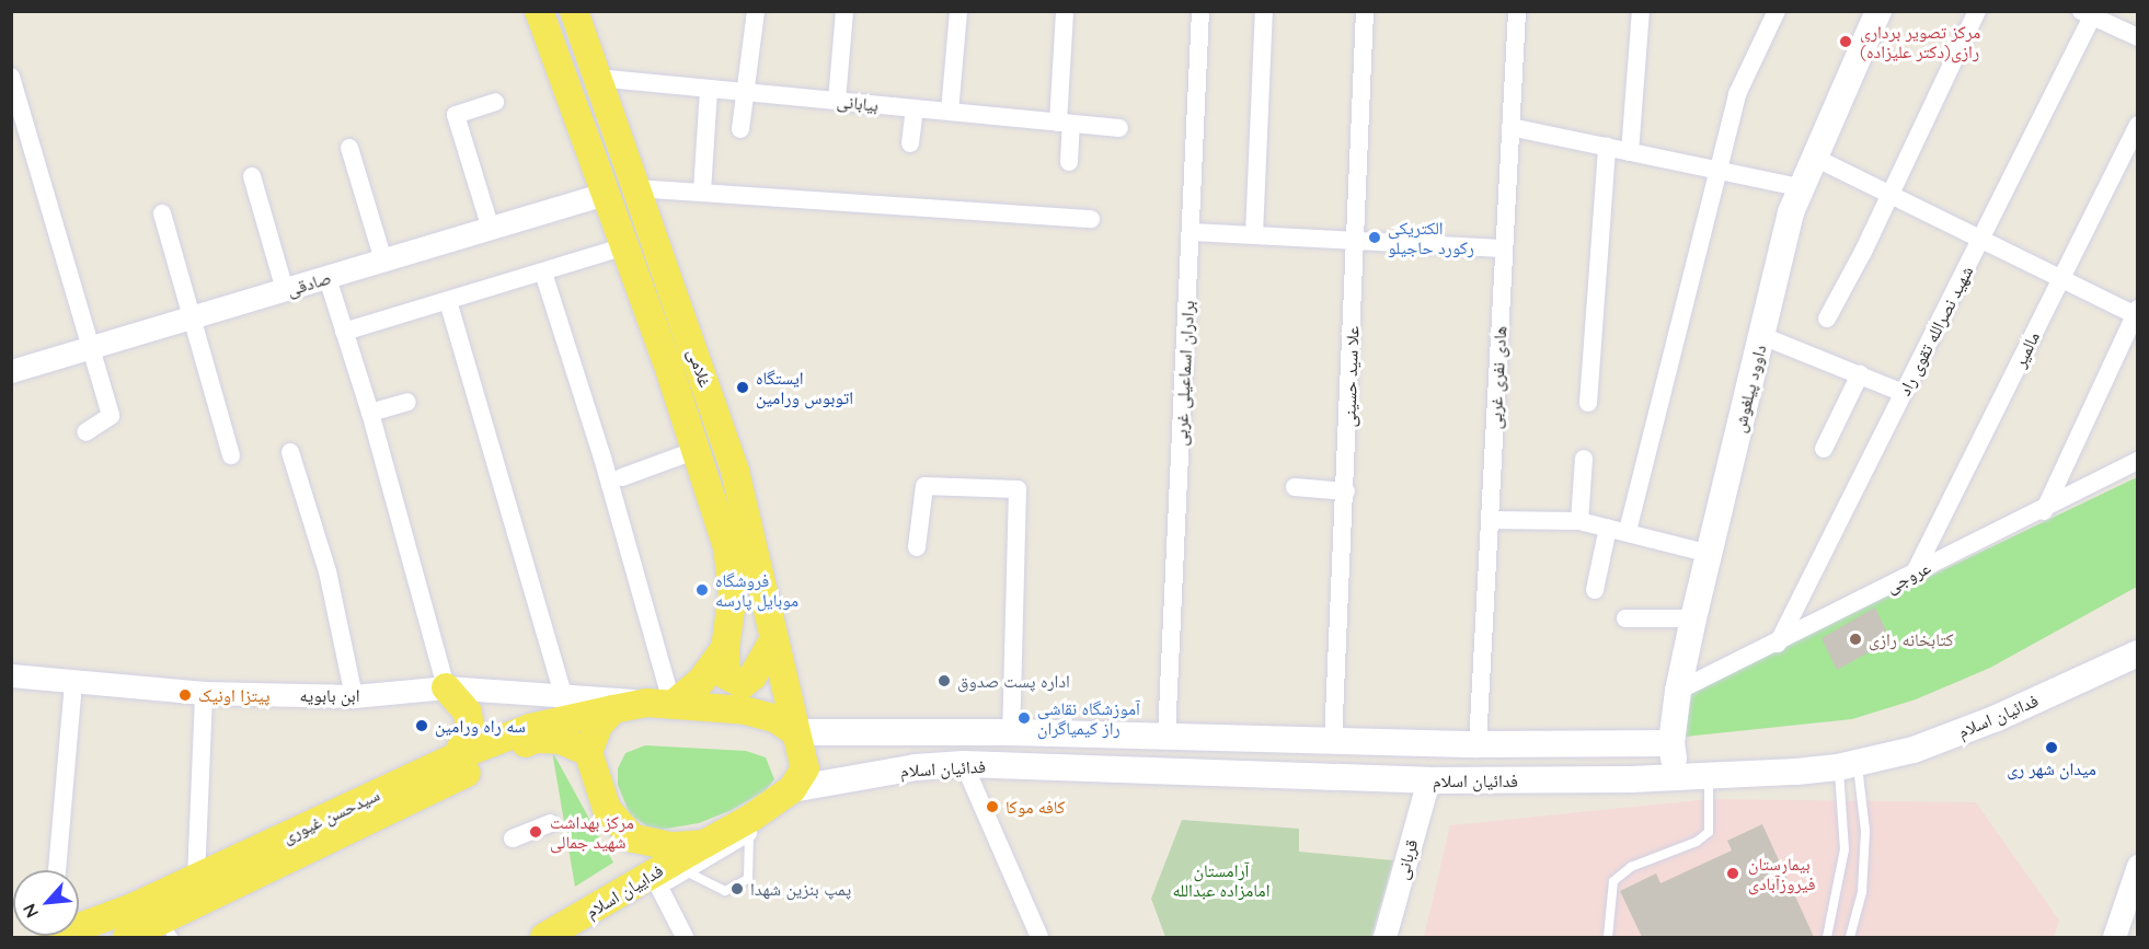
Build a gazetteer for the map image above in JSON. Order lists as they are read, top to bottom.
{
  "streets": {
    "main road": [
      "غلامی",
      "داوود پیلغوش",
      "فدائیان اسلام",
      "سیدحسن غیوری",
      "فداییان اسلام"
    ],
    "street": [
      "بیابانی",
      "صادقی",
      "شهید نصرالله تقوی راد",
      "مالمیر",
      "برادران اسماعیلی غربی",
      "علا سید حسینی",
      "هادی نفری غربی",
      "عروجی",
      "ابن بابویه",
      "قربانی"
    ]
  },
  "crossings": [
    ["بیابانی", "غلامی"],
    ["صادقی", "غلامی"],
    ["شهید نصرالله تقوی راد", "عروجی"],
    ["مالمیر", "عروجی"],
    ["غلامی", "ابن بابویه"],
    ["غلامی", "فدائیان اسلام"],
    ["غلامی", "سیدحسن غیوری"],
    ["غلامی", "فداییان اسلام"],
    ["برادران اسماعیلی غربی", "فدائیان اسلام"],
    ["علا سید حسینی", "فدائیان اسلام"],
    ["هادی نفری غربی", "فدائیان اسلام"],
    ["داوود پیلغوش", "عروجی"],
    ["داوود پیلغوش", "فدائیان اسلام"],
    ["ابن بابویه", "فدائیان اسلام"],
    ["ابن بابویه", "سیدحسن غیوری"],
    ["ابن بابویه", "فداییان اسلام"],
    ["فدائیان اسلام", "سیدحسن غیوری"],
    ["فدائیان اسلام", "قربانی"],
    ["فدائیان اسلام", "فداییان اسلام"],
    ["سیدحسن غیوری", "فداییان اسلام"]
  ],
  "parks": ["آرامستان امامزاده عبدالله"],
  "places": [
    "مرکز تصویر برداری رازی(دکتر علیزاده)",
    "الکتریکی رکورد حاجیلو",
    "ایستگاه اتوبوس ورامین",
    "فروشگاه موبایل پارسه",
    "کتابخانه رازی",
    "اداره پست صدوق",
    "پیتزا اونیک",
    "آموزشگاه نقاشی راز کیمیاگران",
    "سه راه ورامین",
    "میدان شهر ری",
    "کافه موکا",
    "مرکز بهداشت شهید جمالی",
    "بیمارستان فیروزآبادی",
    "پمپ بنزین شهدا"
  ],
  "north": "bottom left"
}
